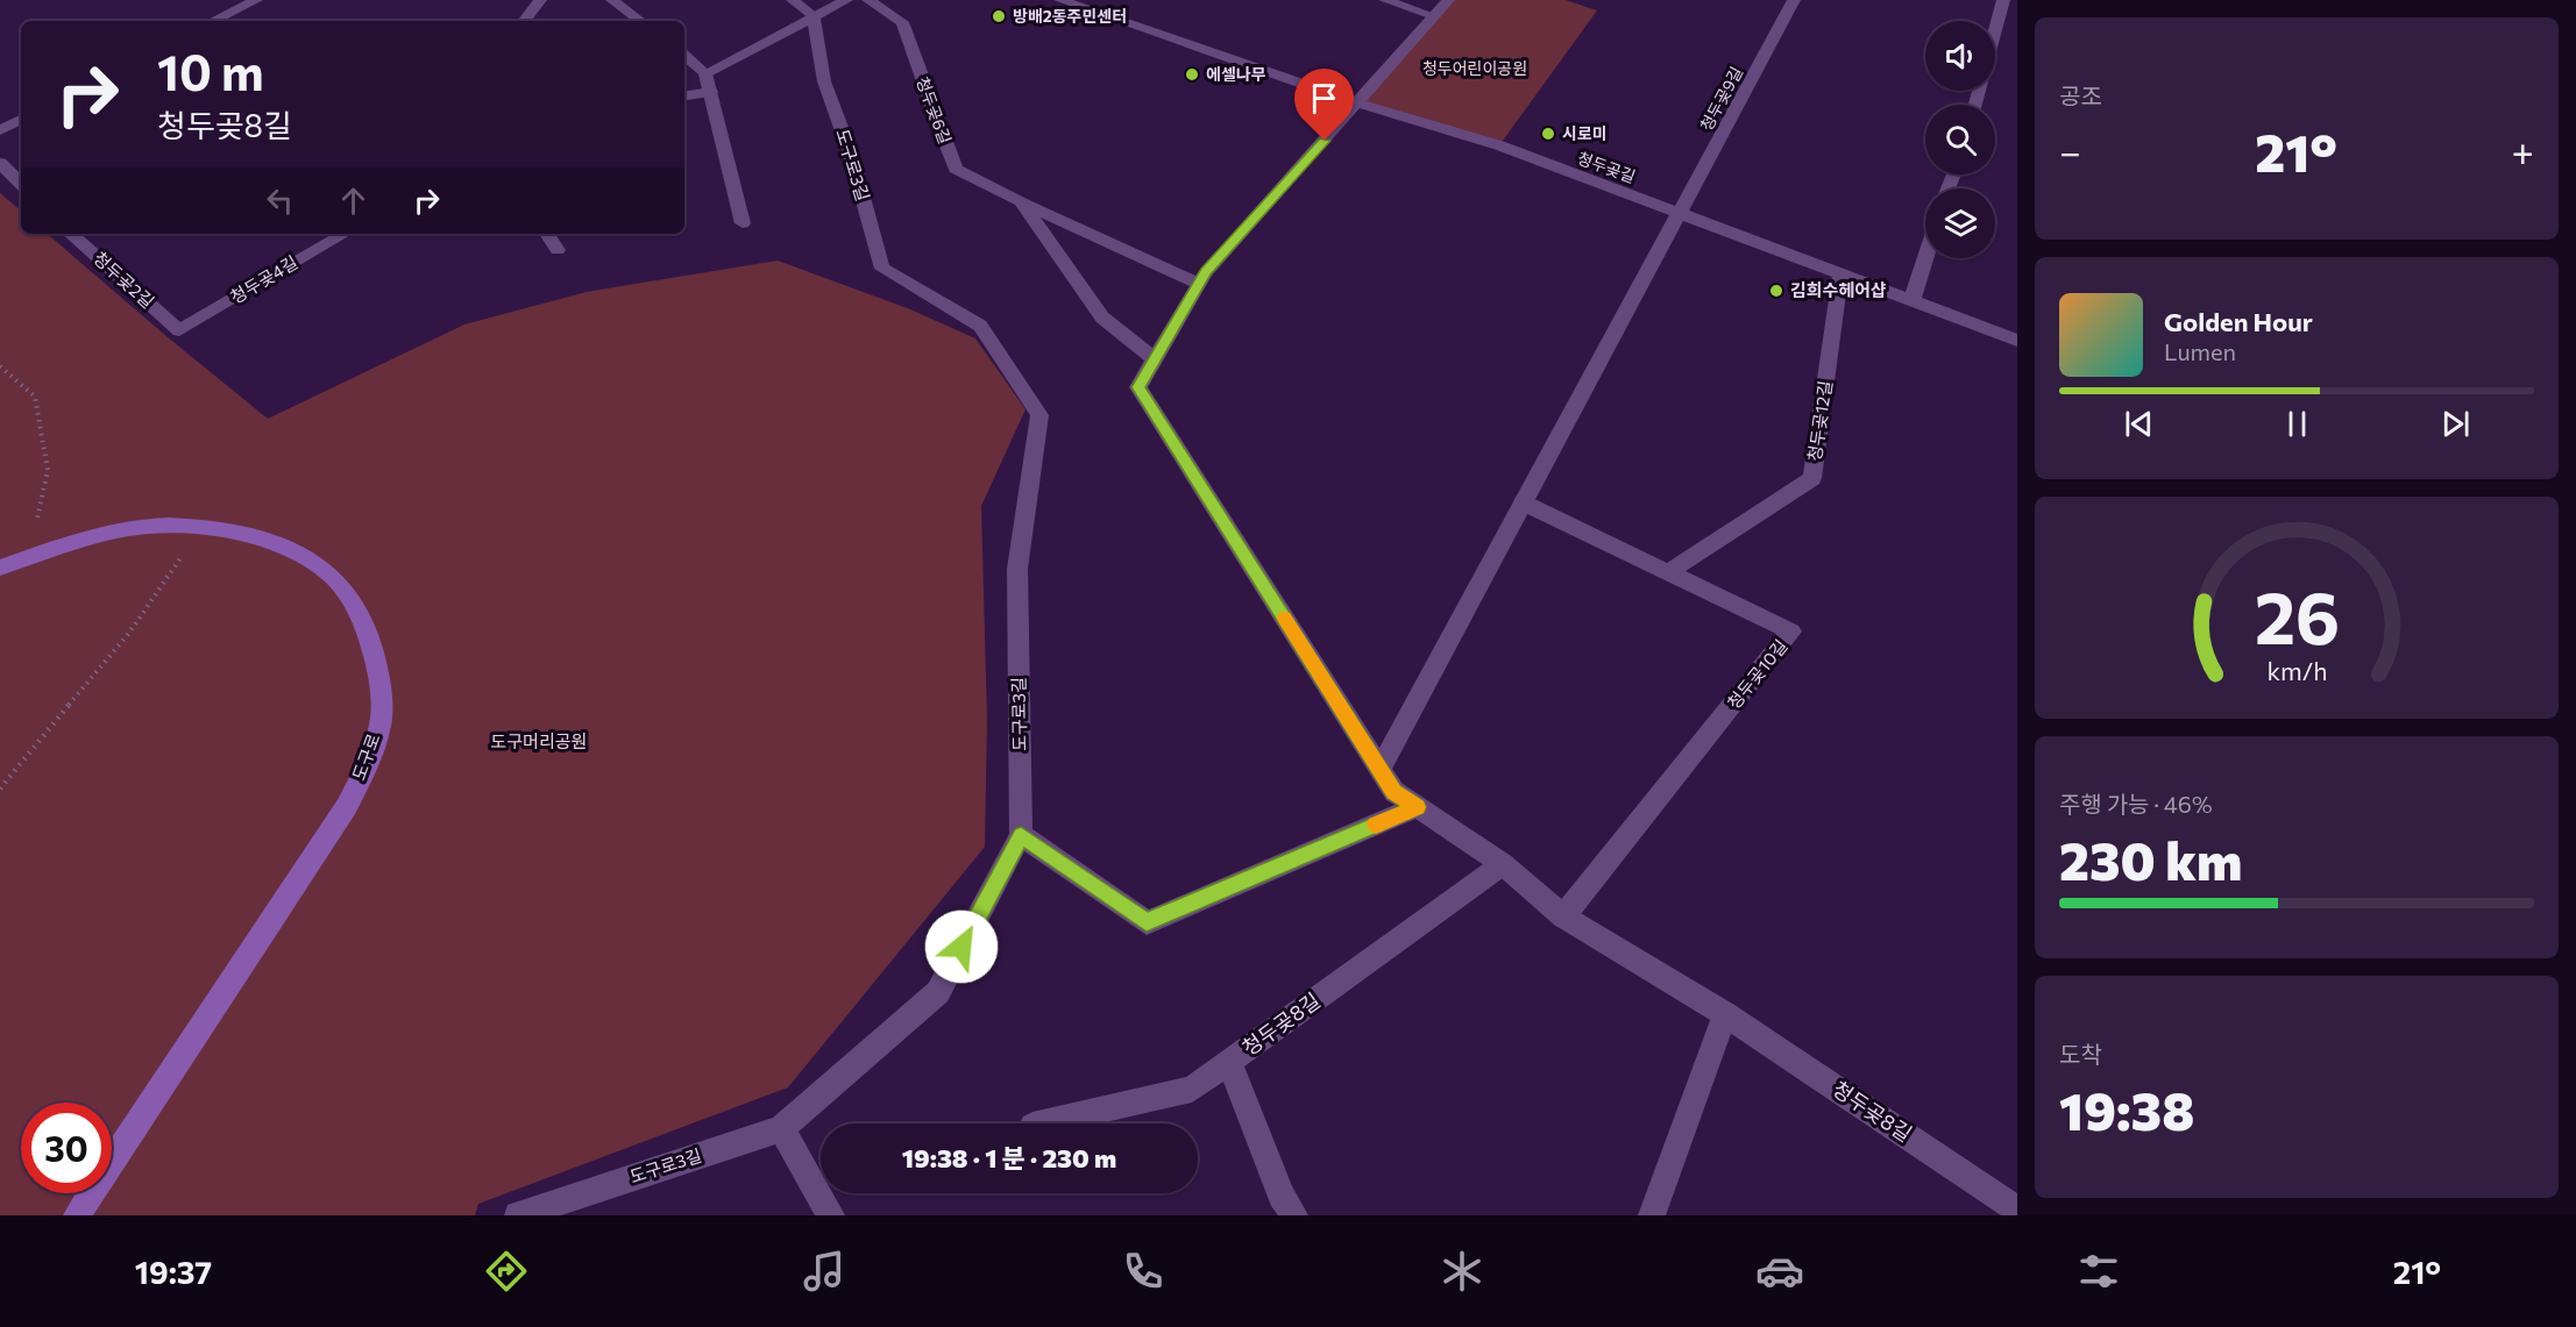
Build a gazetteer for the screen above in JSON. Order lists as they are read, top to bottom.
{
  "streets": {
    "street": [
      "청두곶9길",
      "청두곶6길",
      "도구로3길",
      "청두곶길",
      "청두곶2길",
      "청두곶4길",
      "청두곶12길",
      "청두곶10길",
      "도구로",
      "청두곶8길"
    ]
  },
  "crossings": [
    ["청두곶9길", "청두곶길"],
    ["청두곶6길", "청두곶8길"],
    ["청두곶길", "청두곶12길"],
    ["청두곶길", "청두곶8길"],
    ["청두곶2길", "청두곶4길"],
    ["청두곶12길", "청두곶10길"],
    ["청두곶10길", "청두곶8길"]
  ],
  "parks": ["청두어린이공원", "도구머리공원"],
  "places": [
    "방배2동주민센터",
    "에셀나무",
    "시로미",
    "김희수헤어샵"
  ],
  "page": {
    "tile": [
      "공조",
      ["주행 가능 · 46%", "230 km"],
      ["도착", "19:38"]
    ],
    "turn": ["10 m", "청두곶8길"],
    "heat": ["−", "21°", "+"],
    "song": ["Golden Hour", "Lumen"],
    "limit": "30",
    "trip": "19:38 · 1 분 · 230 m",
    "tabs": ["19:37", "21°"],
    "gauge": ["26", "km/h"]
  }
}
